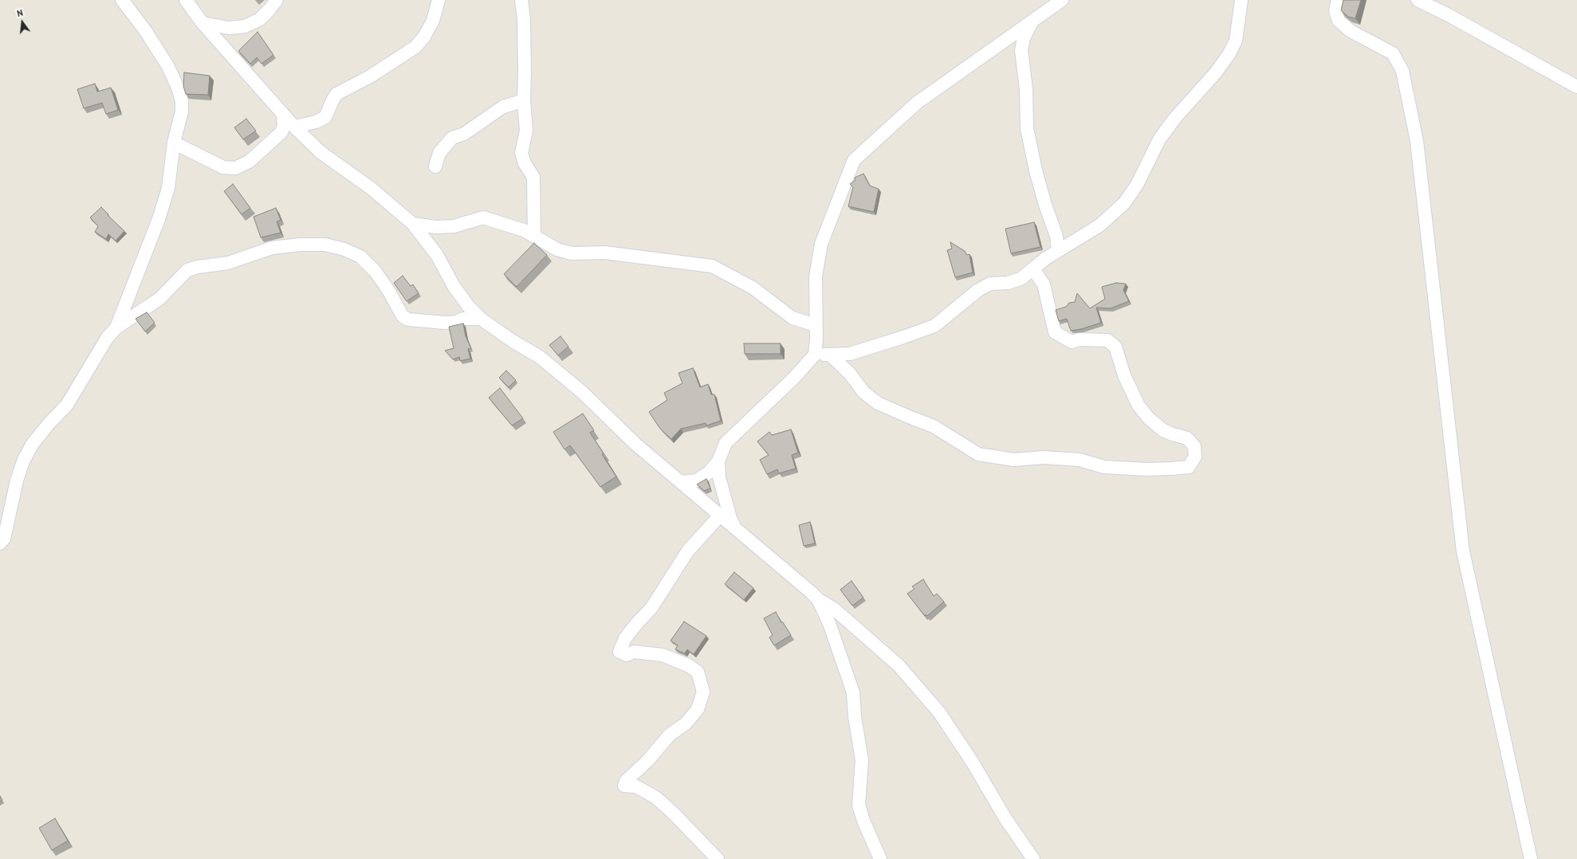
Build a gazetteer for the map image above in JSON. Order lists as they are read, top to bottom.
{
  "north": "top"
}
